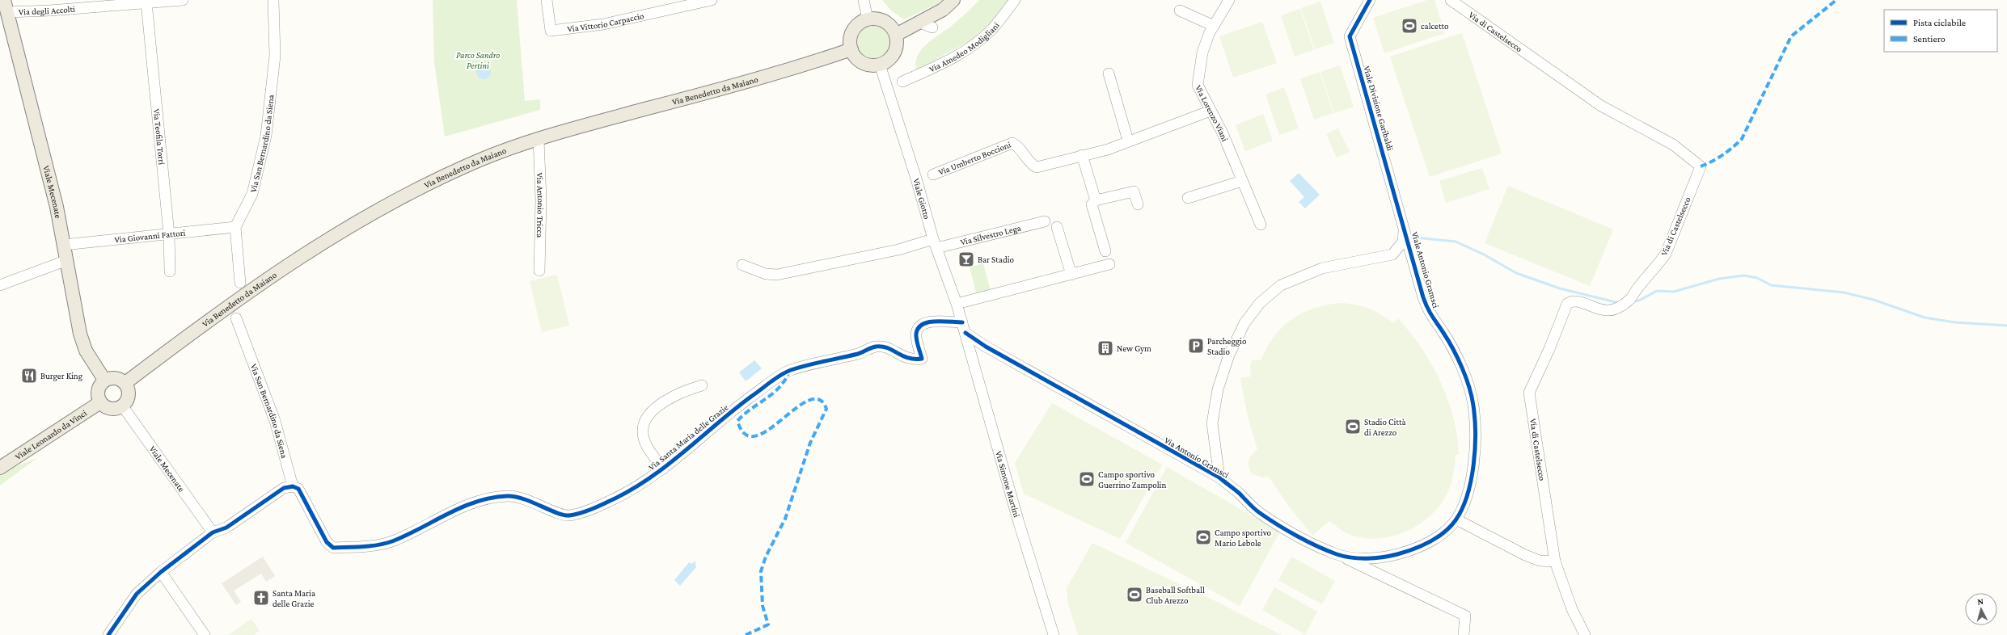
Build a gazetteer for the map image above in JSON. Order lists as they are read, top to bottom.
{
  "streets": {
    "main road": ["Via Benedetto da Maiano", "Viale Mecenate", "Viale Leonardo da Vinci"],
    "street": [
      "Via degli Accolti",
      "Via Vittorio Carpaccio",
      "Via di Castelsecco",
      "Via Amedeo Modigliani",
      "Viale Divisione Garibaldi",
      "Via Lorenzo Viani",
      "Via Teofila Torri",
      "Via San Bernardino da Siena",
      "Via Umberto Boccioni",
      "Viale Giotto",
      "Via Antonio Tricca",
      "Via Silvestro Lega",
      "Via Giovanni Fattori",
      "Viale Antonio Gramsci",
      "Via Santa Maria delle Grazie",
      "Via Antonio Gramsci",
      "Via Simone Martini"
    ]
  },
  "crossings": [
    ["Via degli Accolti", "Via Teofila Torri"],
    ["Via degli Accolti", "Viale Mecenate"],
    ["Via Benedetto da Maiano", "Viale Mecenate"],
    ["Via Benedetto da Maiano", "Viale Giotto"],
    ["Via Benedetto da Maiano", "Via Antonio Tricca"],
    ["Via Benedetto da Maiano", "Viale Leonardo da Vinci"],
    ["Viale Divisione Garibaldi", "Viale Antonio Gramsci"],
    ["Via Teofila Torri", "Via Giovanni Fattori"],
    ["Via San Bernardino da Siena", "Via Giovanni Fattori"],
    ["Via San Bernardino da Siena", "Via Santa Maria delle Grazie"],
    ["Viale Mecenate", "Via Giovanni Fattori"],
    ["Viale Mecenate", "Viale Leonardo da Vinci"],
    ["Viale Giotto", "Via Silvestro Lega"],
    ["Viale Giotto", "Via Santa Maria delle Grazie"],
    ["Viale Giotto", "Via Antonio Gramsci"],
    ["Viale Giotto", "Via Simone Martini"],
    ["Viale Antonio Gramsci", "Via Antonio Gramsci"],
    ["Via Antonio Gramsci", "Via Simone Martini"]
  ],
  "parks": ["Parco Sandro Pertini"],
  "places": {
    "sports": [
      "calcetto",
      "Stadio Città di Arezzo",
      "Campo sportivo Guerrino Zampolin",
      "Campo sportivo Mario Lebole",
      "Baseball Softball Club Arezzo"
    ],
    "bar": ["Bar Stadio"],
    "parking": ["Parcheggio Stadio"],
    "building": ["New Gym"],
    "restaurant": ["Burger King"],
    "church": ["Santa Maria delle Grazie"]
  },
  "legend": ["Pista ciclabile", "Sentiero"],
  "north": "top"
}
